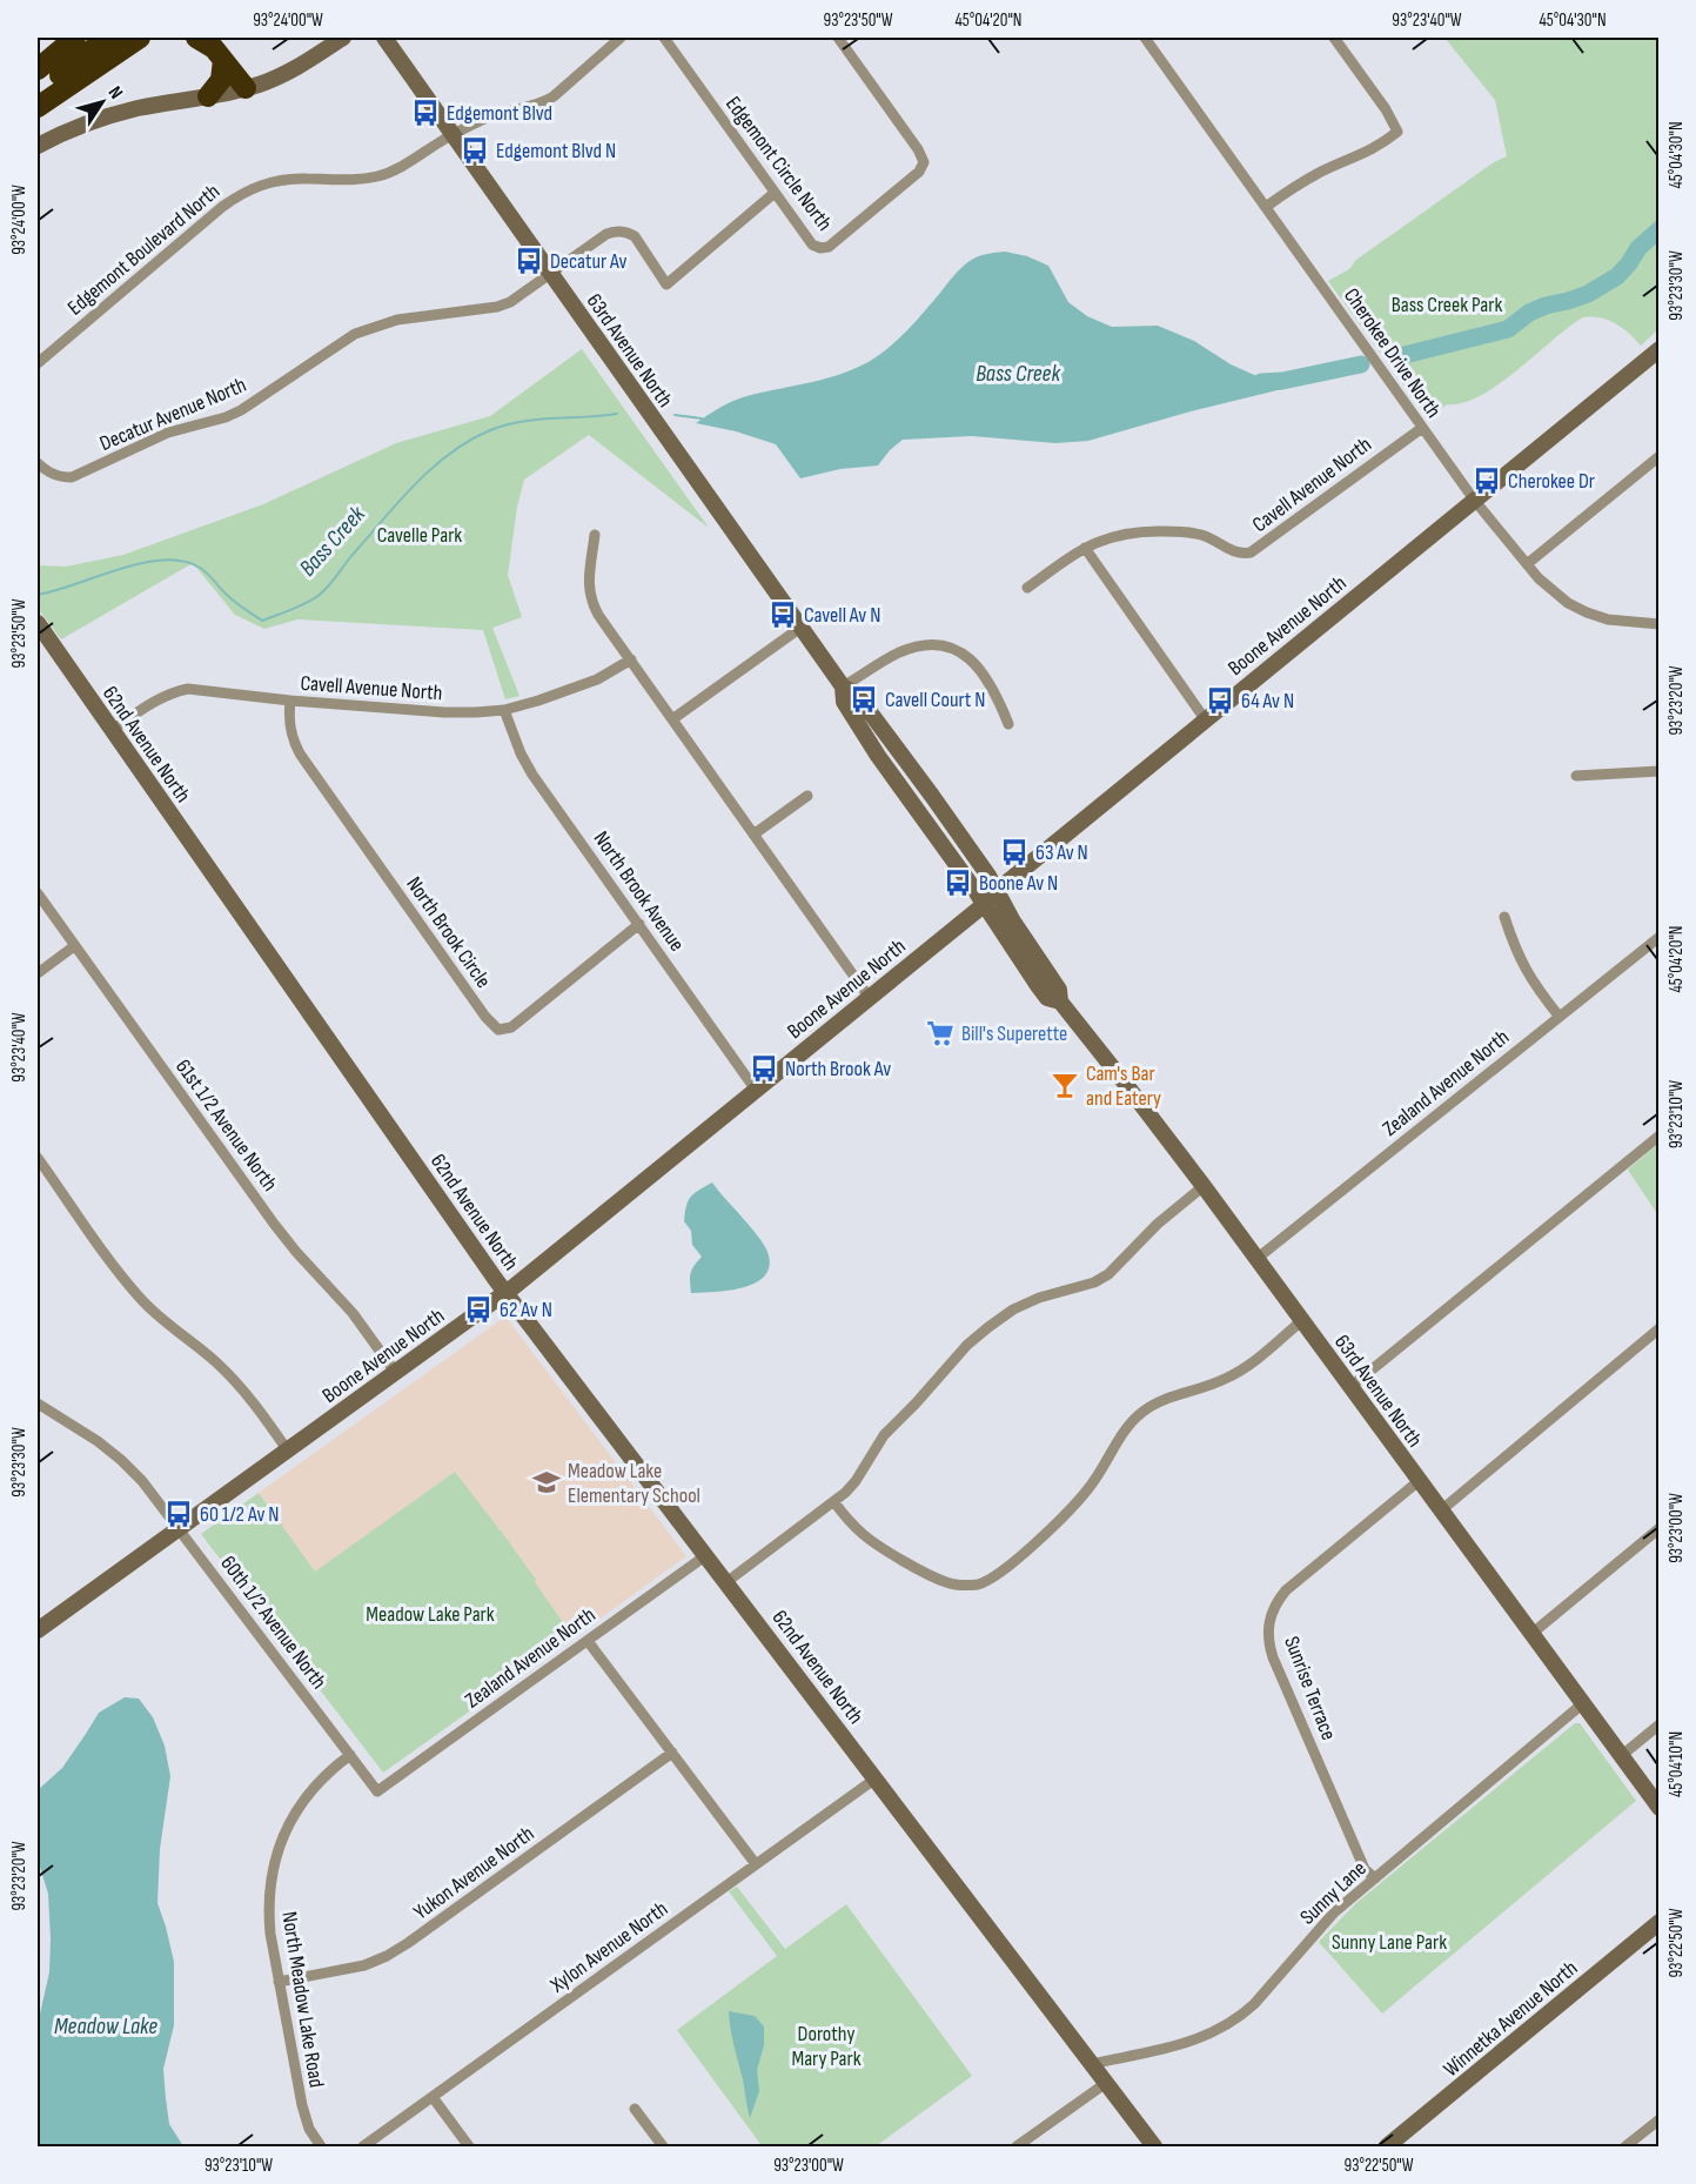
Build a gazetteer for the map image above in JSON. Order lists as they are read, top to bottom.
{
  "streets": {
    "street": [
      "Edgemont Circle North",
      "Edgemont Boulevard North",
      "63rd Avenue North",
      "Cherokee Drive North",
      "Decatur Avenue North",
      "Cavell Avenue North",
      "Boone Avenue North",
      "62nd Avenue North",
      "North Brook Avenue",
      "North Brook Circle",
      "Zealand Avenue North",
      "61st 1/2 Avenue North",
      "60th 1/2 Avenue North",
      "Sunrise Terrace",
      "Yukon Avenue North",
      "Sunny Lane",
      "Xylon Avenue North",
      "North Meadow Lake Road",
      "Winnetka Avenue North"
    ]
  },
  "crossings": [
    ["Edgemont Circle North", "Decatur Avenue North"],
    ["Edgemont Boulevard North", "63rd Avenue North"],
    ["63rd Avenue North", "Decatur Avenue North"],
    ["63rd Avenue North", "Boone Avenue North"],
    ["63rd Avenue North", "Zealand Avenue North"],
    ["63rd Avenue North", "Sunrise Terrace"],
    ["63rd Avenue North", "Sunny Lane"],
    ["Cherokee Drive North", "Cavell Avenue North"],
    ["Cherokee Drive North", "Boone Avenue North"],
    ["Cavell Avenue North", "62nd Avenue North"],
    ["Cavell Avenue North", "North Brook Avenue"],
    ["Cavell Avenue North", "North Brook Circle"],
    ["Boone Avenue North", "62nd Avenue North"],
    ["Boone Avenue North", "North Brook Avenue"],
    ["Boone Avenue North", "61st 1/2 Avenue North"],
    ["Boone Avenue North", "60th 1/2 Avenue North"],
    ["62nd Avenue North", "Zealand Avenue North"],
    ["62nd Avenue North", "Sunny Lane"],
    ["62nd Avenue North", "Xylon Avenue North"],
    ["North Brook Avenue", "North Brook Circle"],
    ["Zealand Avenue North", "60th 1/2 Avenue North"],
    ["60th 1/2 Avenue North", "North Meadow Lake Road"],
    ["Sunrise Terrace", "Sunny Lane"],
    ["Yukon Avenue North", "North Meadow Lake Road"]
  ],
  "water": ["Bass Creek", "Meadow Lake"],
  "parks": [
    "Bass Creek Park",
    "Cavelle Park",
    "Meadow Lake Park",
    "Sunny Lane Park",
    "Dorothy Mary Park"
  ],
  "places": {
    "bus stop": [
      "Edgemont Blvd",
      "Edgemont Blvd N",
      "Decatur Av",
      "Cherokee Dr",
      "Cavell Av N",
      "Cavell Court N",
      "64 Av N",
      "63 Av N",
      "Boone Av N",
      "North Brook Av",
      "62 Av N",
      "60 1/2 Av N"
    ],
    "supermarket": ["Bill's Superette"],
    "bar": ["Cam's Bar and Eatery"],
    "school or university": ["Meadow Lake Elementary School"]
  },
  "north": "top right",
  "coordinates": [
    "93°24'00\"W",
    "93°23'50\"W",
    "45°04'20\"N",
    "93°23'40\"W",
    "45°04'30\"N",
    "93°23'30\"W",
    "93°23'20\"W",
    "93°23'10\"W",
    "93°23'00\"W",
    "45°04'10\"N",
    "93°22'50\"W"
  ]
}
